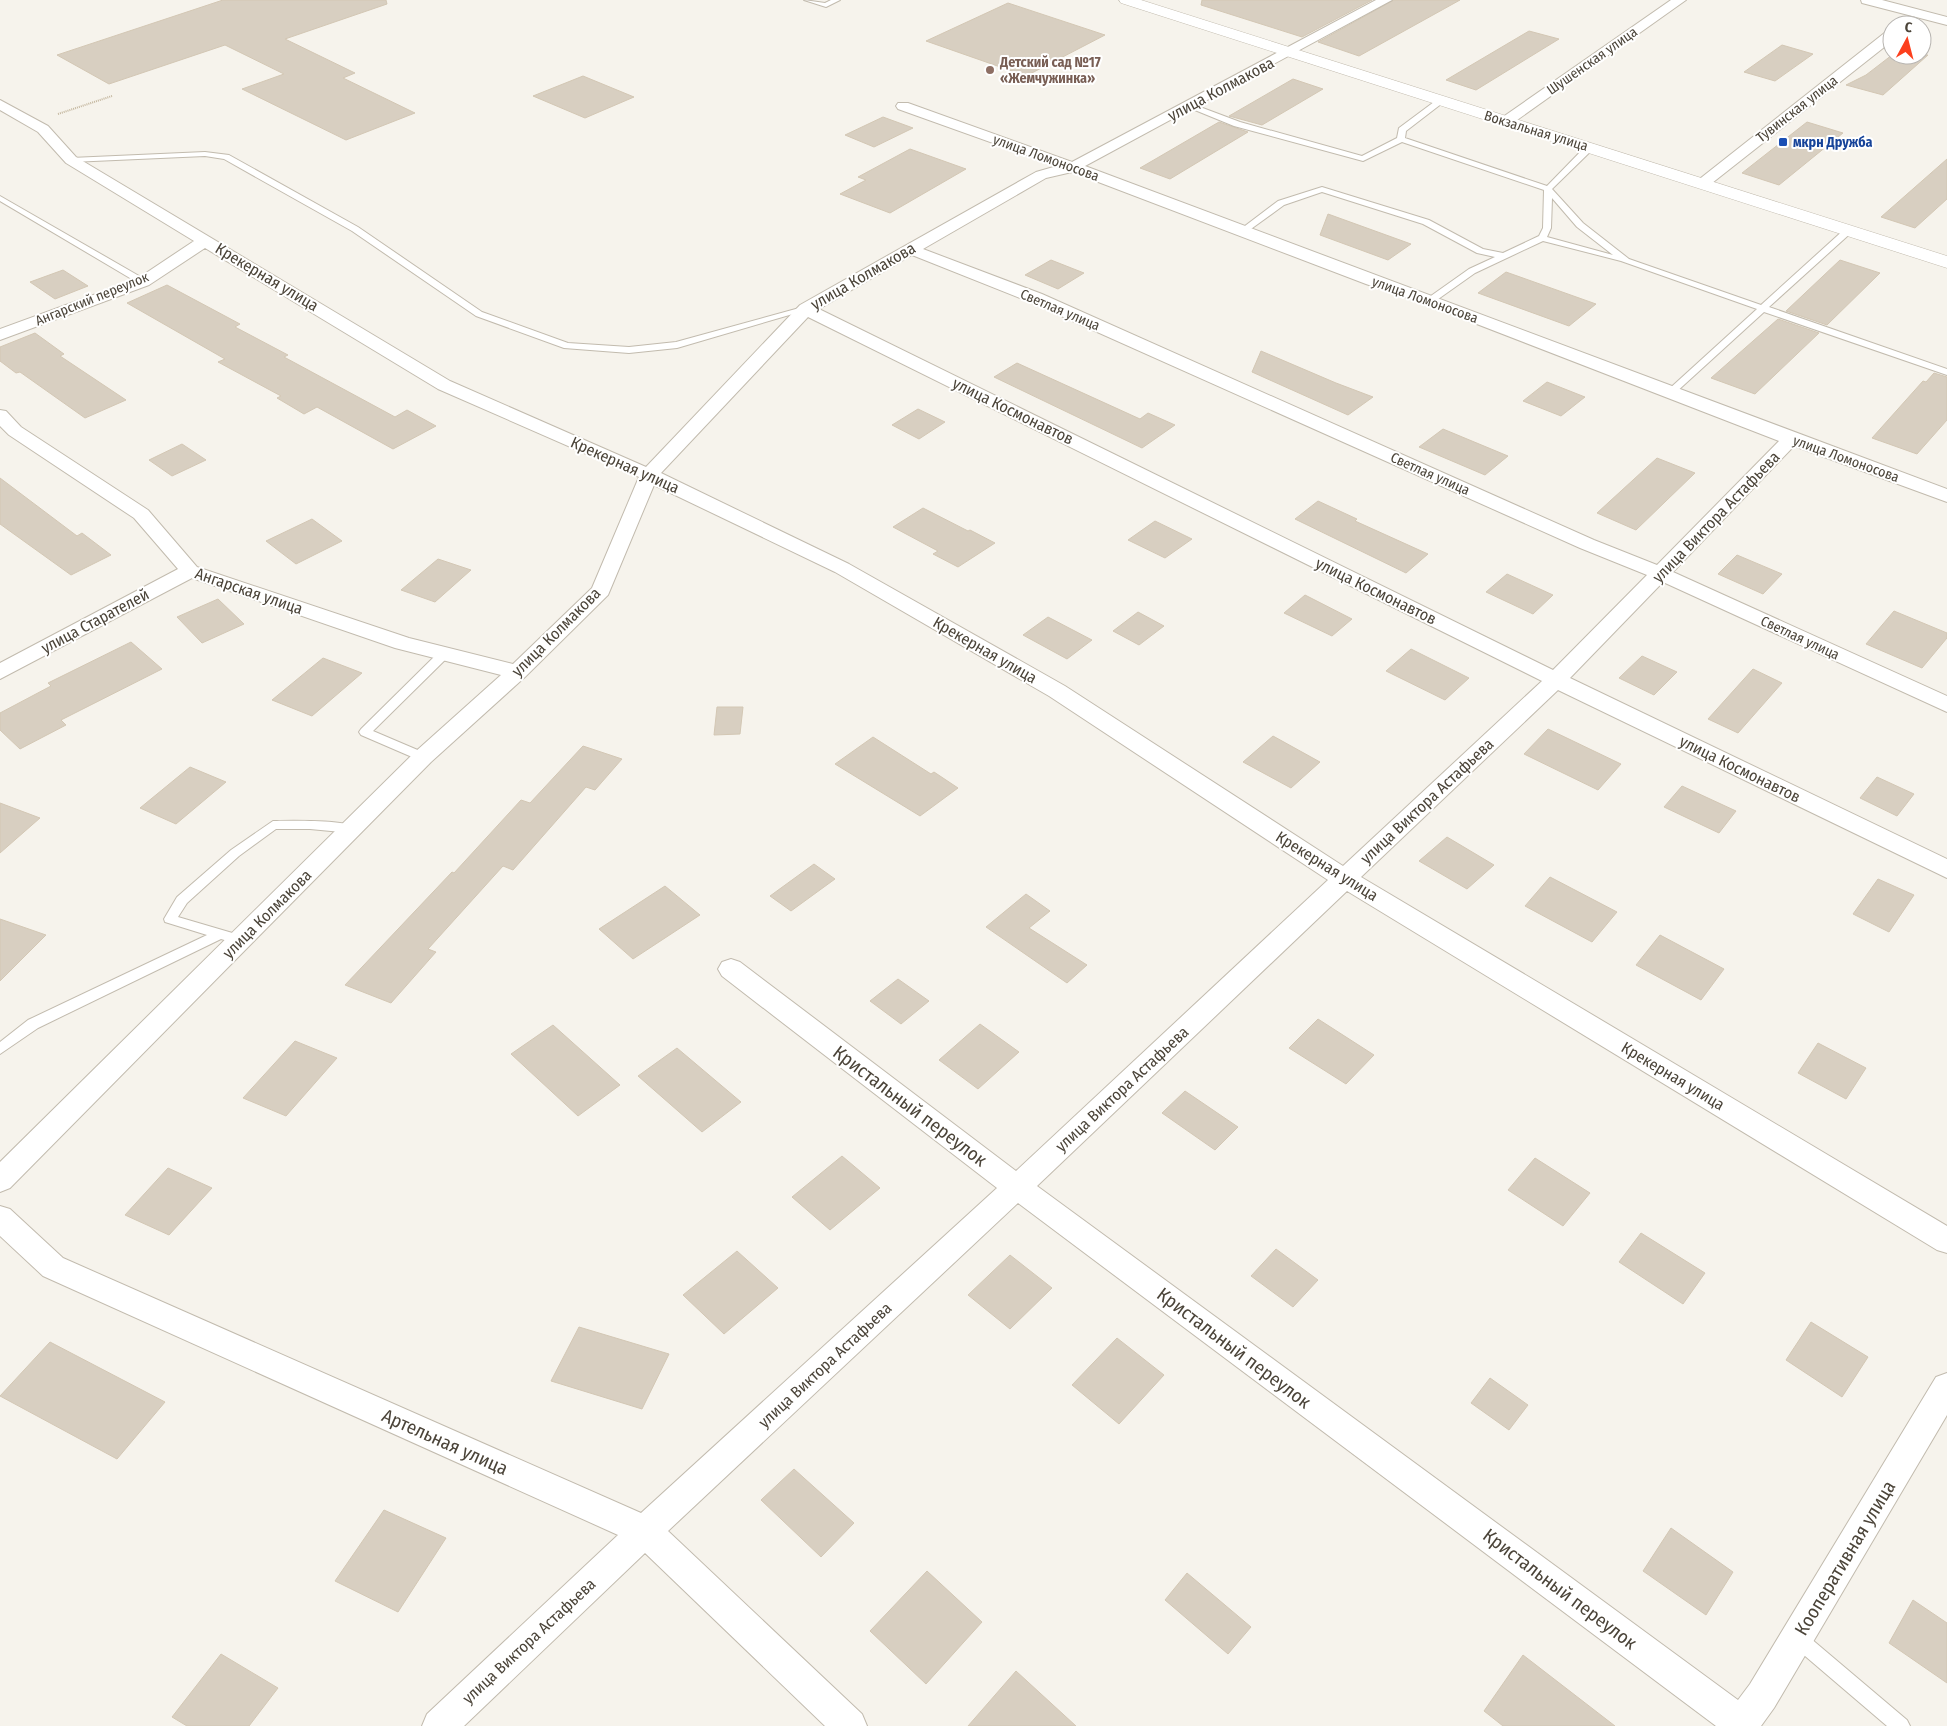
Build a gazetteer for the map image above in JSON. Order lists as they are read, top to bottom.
{
  "streets": {
    "street": [
      "Шушенская улица",
      "улица Колмакова",
      "Тувинская улица",
      "Вокзальная улица",
      "улица Ломоносова",
      "Крекерная улица",
      "Ангарский переулок",
      "Светлая улица",
      "улица Космонавтов",
      "улица Виктора Астафьева",
      "Ангарская улица",
      "улица Старателей",
      "Кристальный переулок",
      "Артельная улица",
      "Кооперативная улица"
    ]
  },
  "crossings": [
    ["Шушенская улица", "Вокзальная улица"],
    ["улица Колмакова", "Вокзальная улица"],
    ["улица Колмакова", "улица Ломоносова"],
    ["улица Колмакова", "Крекерная улица"],
    ["улица Колмакова", "Светлая улица"],
    ["улица Колмакова", "улица Космонавтов"],
    ["улица Колмакова", "Ангарская улица"],
    ["Тувинская улица", "Вокзальная улица"],
    ["улица Ломоносова", "улица Виктора Астафьева"],
    ["Крекерная улица", "Ангарский переулок"],
    ["Крекерная улица", "улица Виктора Астафьева"],
    ["Светлая улица", "улица Виктора Астафьева"],
    ["улица Космонавтов", "улица Виктора Астафьева"],
    ["улица Виктора Астафьева", "Кристальный переулок"],
    ["улица Виктора Астафьева", "Артельная улица"],
    ["Ангарская улица", "улица Старателей"],
    ["Кристальный переулок", "Кооперативная улица"]
  ],
  "places": {
    "other": ["Детский сад №17 «Жемчужинка»"],
    "transit": ["мкрн Дружба"]
  },
  "north": "top"
}
